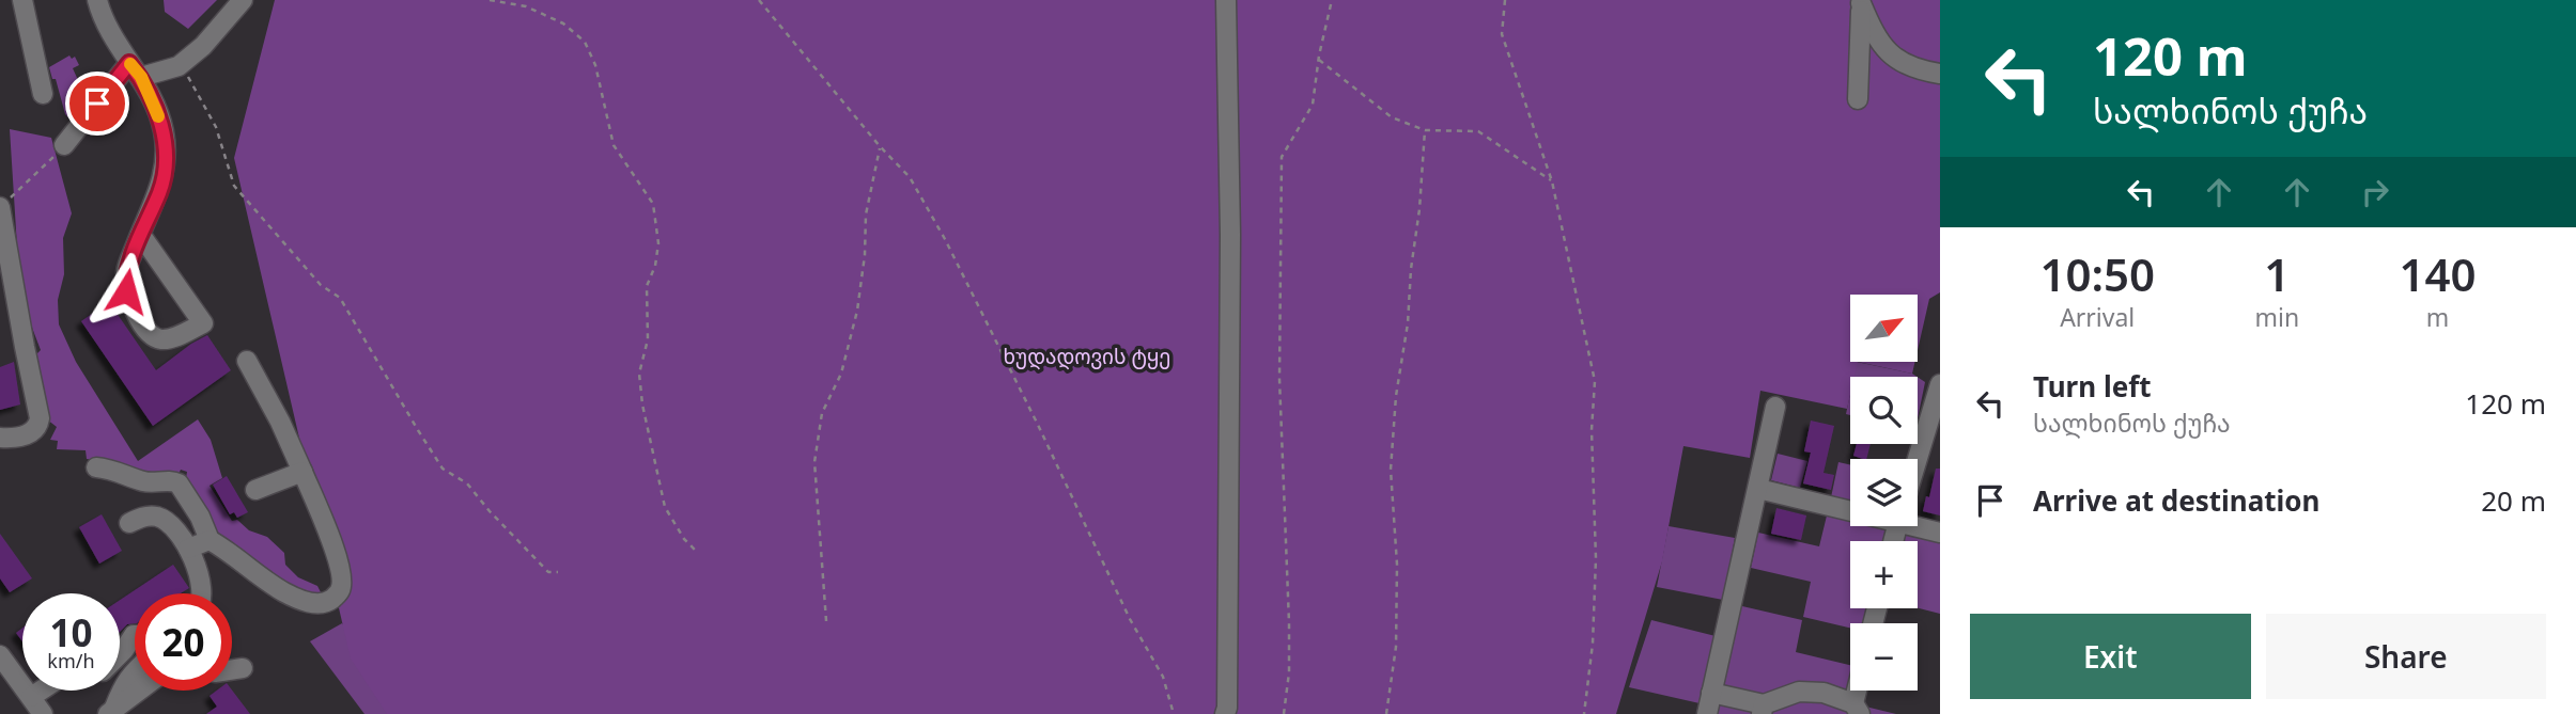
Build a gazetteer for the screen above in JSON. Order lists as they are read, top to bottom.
{
  "parks": ["ხუდადოვის ტყე"],
  "north": "top right",
  "page": {
    "turn": ["120 m", "სალხინოს ქუჩა"],
    "eta": [
      "10:50",
      "Arrival",
      "1",
      "min",
      "140",
      "m"
    ],
    "map_buttons": ["+", "−"],
    "list": [
      {
        "name": "Turn left",
        "note": "სალხინოს ქუჩა",
        "value": "120 m"
      },
      {
        "name": "Arrive at destination",
        "value": "20 m"
      }
    ],
    "speed": "10 km/h",
    "limit": "20",
    "buttons": ["Exit", "Share"]
  }
}
